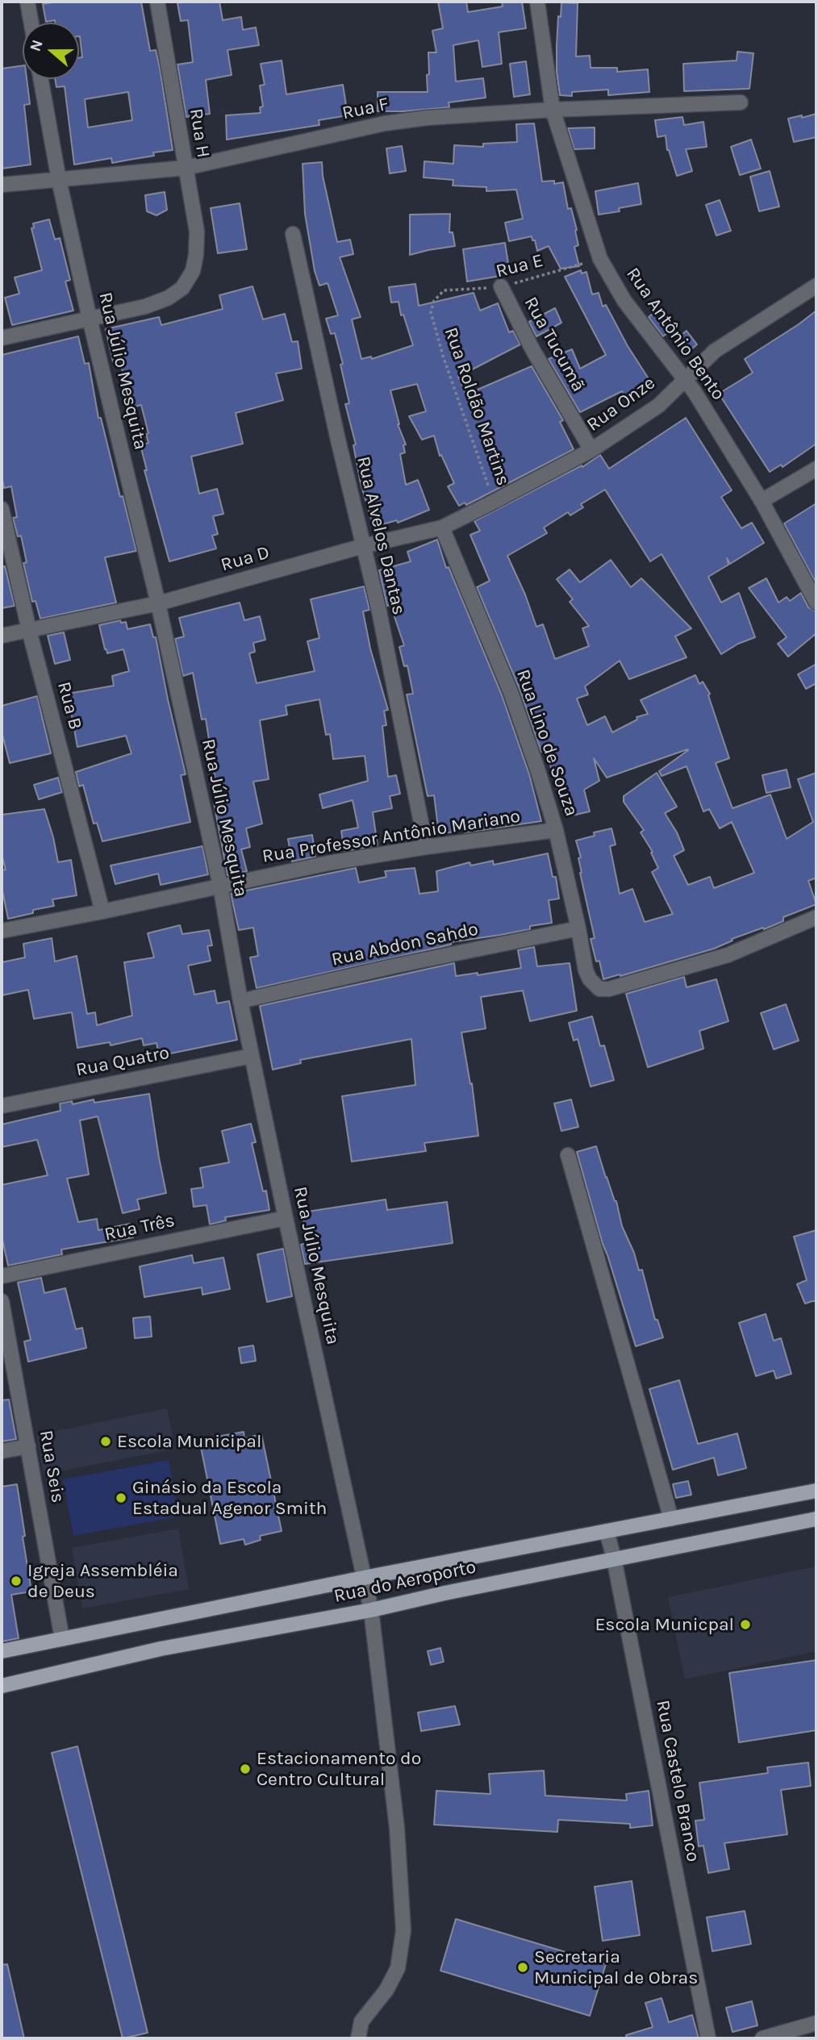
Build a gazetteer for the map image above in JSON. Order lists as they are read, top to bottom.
{
  "streets": {
    "main road": ["Rua do Aeroporto"],
    "street": [
      "Rua F",
      "Rua H",
      "Rua Antônio Bento",
      "Rua Tucumã",
      "Rua Júlio Mesquita",
      "Rua Onze",
      "Rua Alvelos Dantas",
      "Rua D",
      "Rua B",
      "Rua Lino de Souza",
      "Rua Professor Antônio Mariano",
      "Rua Abdon Sahdo",
      "Rua Quatro",
      "Rua Três",
      "Rua Seis",
      "Rua Castelo Branco"
    ],
    "path": ["Rua E", "Rua Roldão Martins"]
  },
  "crossings": [
    ["Rua F", "Rua H"],
    ["Rua F", "Rua Antônio Bento"],
    ["Rua F", "Rua Júlio Mesquita"],
    ["Rua H", "Rua Júlio Mesquita"],
    ["Rua E", "Rua Antônio Bento"],
    ["Rua E", "Rua Tucumã"],
    ["Rua E", "Rua Roldão Martins"],
    ["Rua Antônio Bento", "Rua Onze"],
    ["Rua Tucumã", "Rua Onze"],
    ["Rua Júlio Mesquita", "Rua D"],
    ["Rua Júlio Mesquita", "Rua Professor Antônio Mariano"],
    ["Rua Júlio Mesquita", "Rua Abdon Sahdo"],
    ["Rua Júlio Mesquita", "Rua Quatro"],
    ["Rua Júlio Mesquita", "Rua Três"],
    ["Rua Júlio Mesquita", "Rua do Aeroporto"],
    ["Rua Onze", "Rua Roldão Martins"],
    ["Rua Onze", "Rua D"],
    ["Rua Roldão Martins", "Rua D"],
    ["Rua Alvelos Dantas", "Rua D"],
    ["Rua Alvelos Dantas", "Rua Professor Antônio Mariano"],
    ["Rua D", "Rua B"],
    ["Rua D", "Rua Lino de Souza"],
    ["Rua B", "Rua Professor Antônio Mariano"],
    ["Rua Lino de Souza", "Rua Professor Antônio Mariano"],
    ["Rua Lino de Souza", "Rua Abdon Sahdo"],
    ["Rua Seis", "Rua do Aeroporto"],
    ["Rua do Aeroporto", "Rua Castelo Branco"]
  ],
  "places": [
    "Escola Municipal",
    "Ginásio da Escola Estadual Agenor Smith",
    "Igreja Assembléia de Deus",
    "Escola Municpal",
    "Estacionamento do Centro Cultural",
    "Secretaria Municipal de Obras"
  ],
  "north": "left"
}
